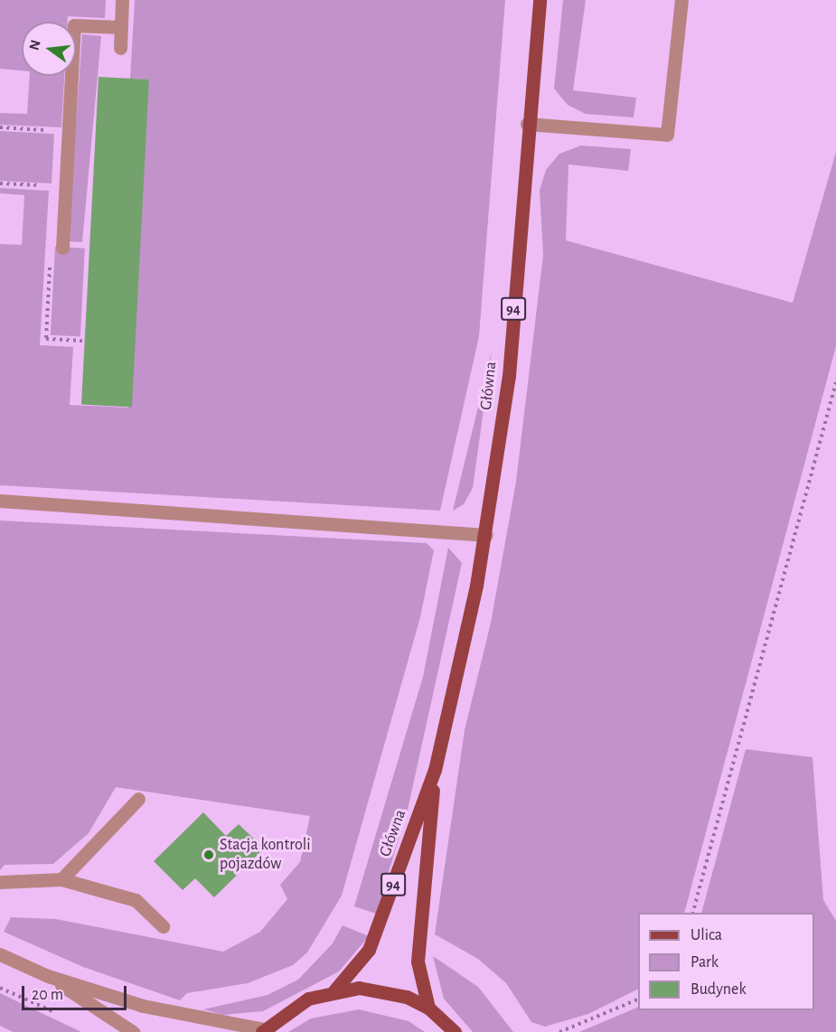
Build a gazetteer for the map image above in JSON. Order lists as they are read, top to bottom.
{
  "streets": {
    "main road": ["94", "Główna"]
  },
  "places": ["Stacja kontroli pojazdów"],
  "legend": ["Ulica", "Park", "Budynek"],
  "scale_bar": "20 m",
  "north": "left"
}
